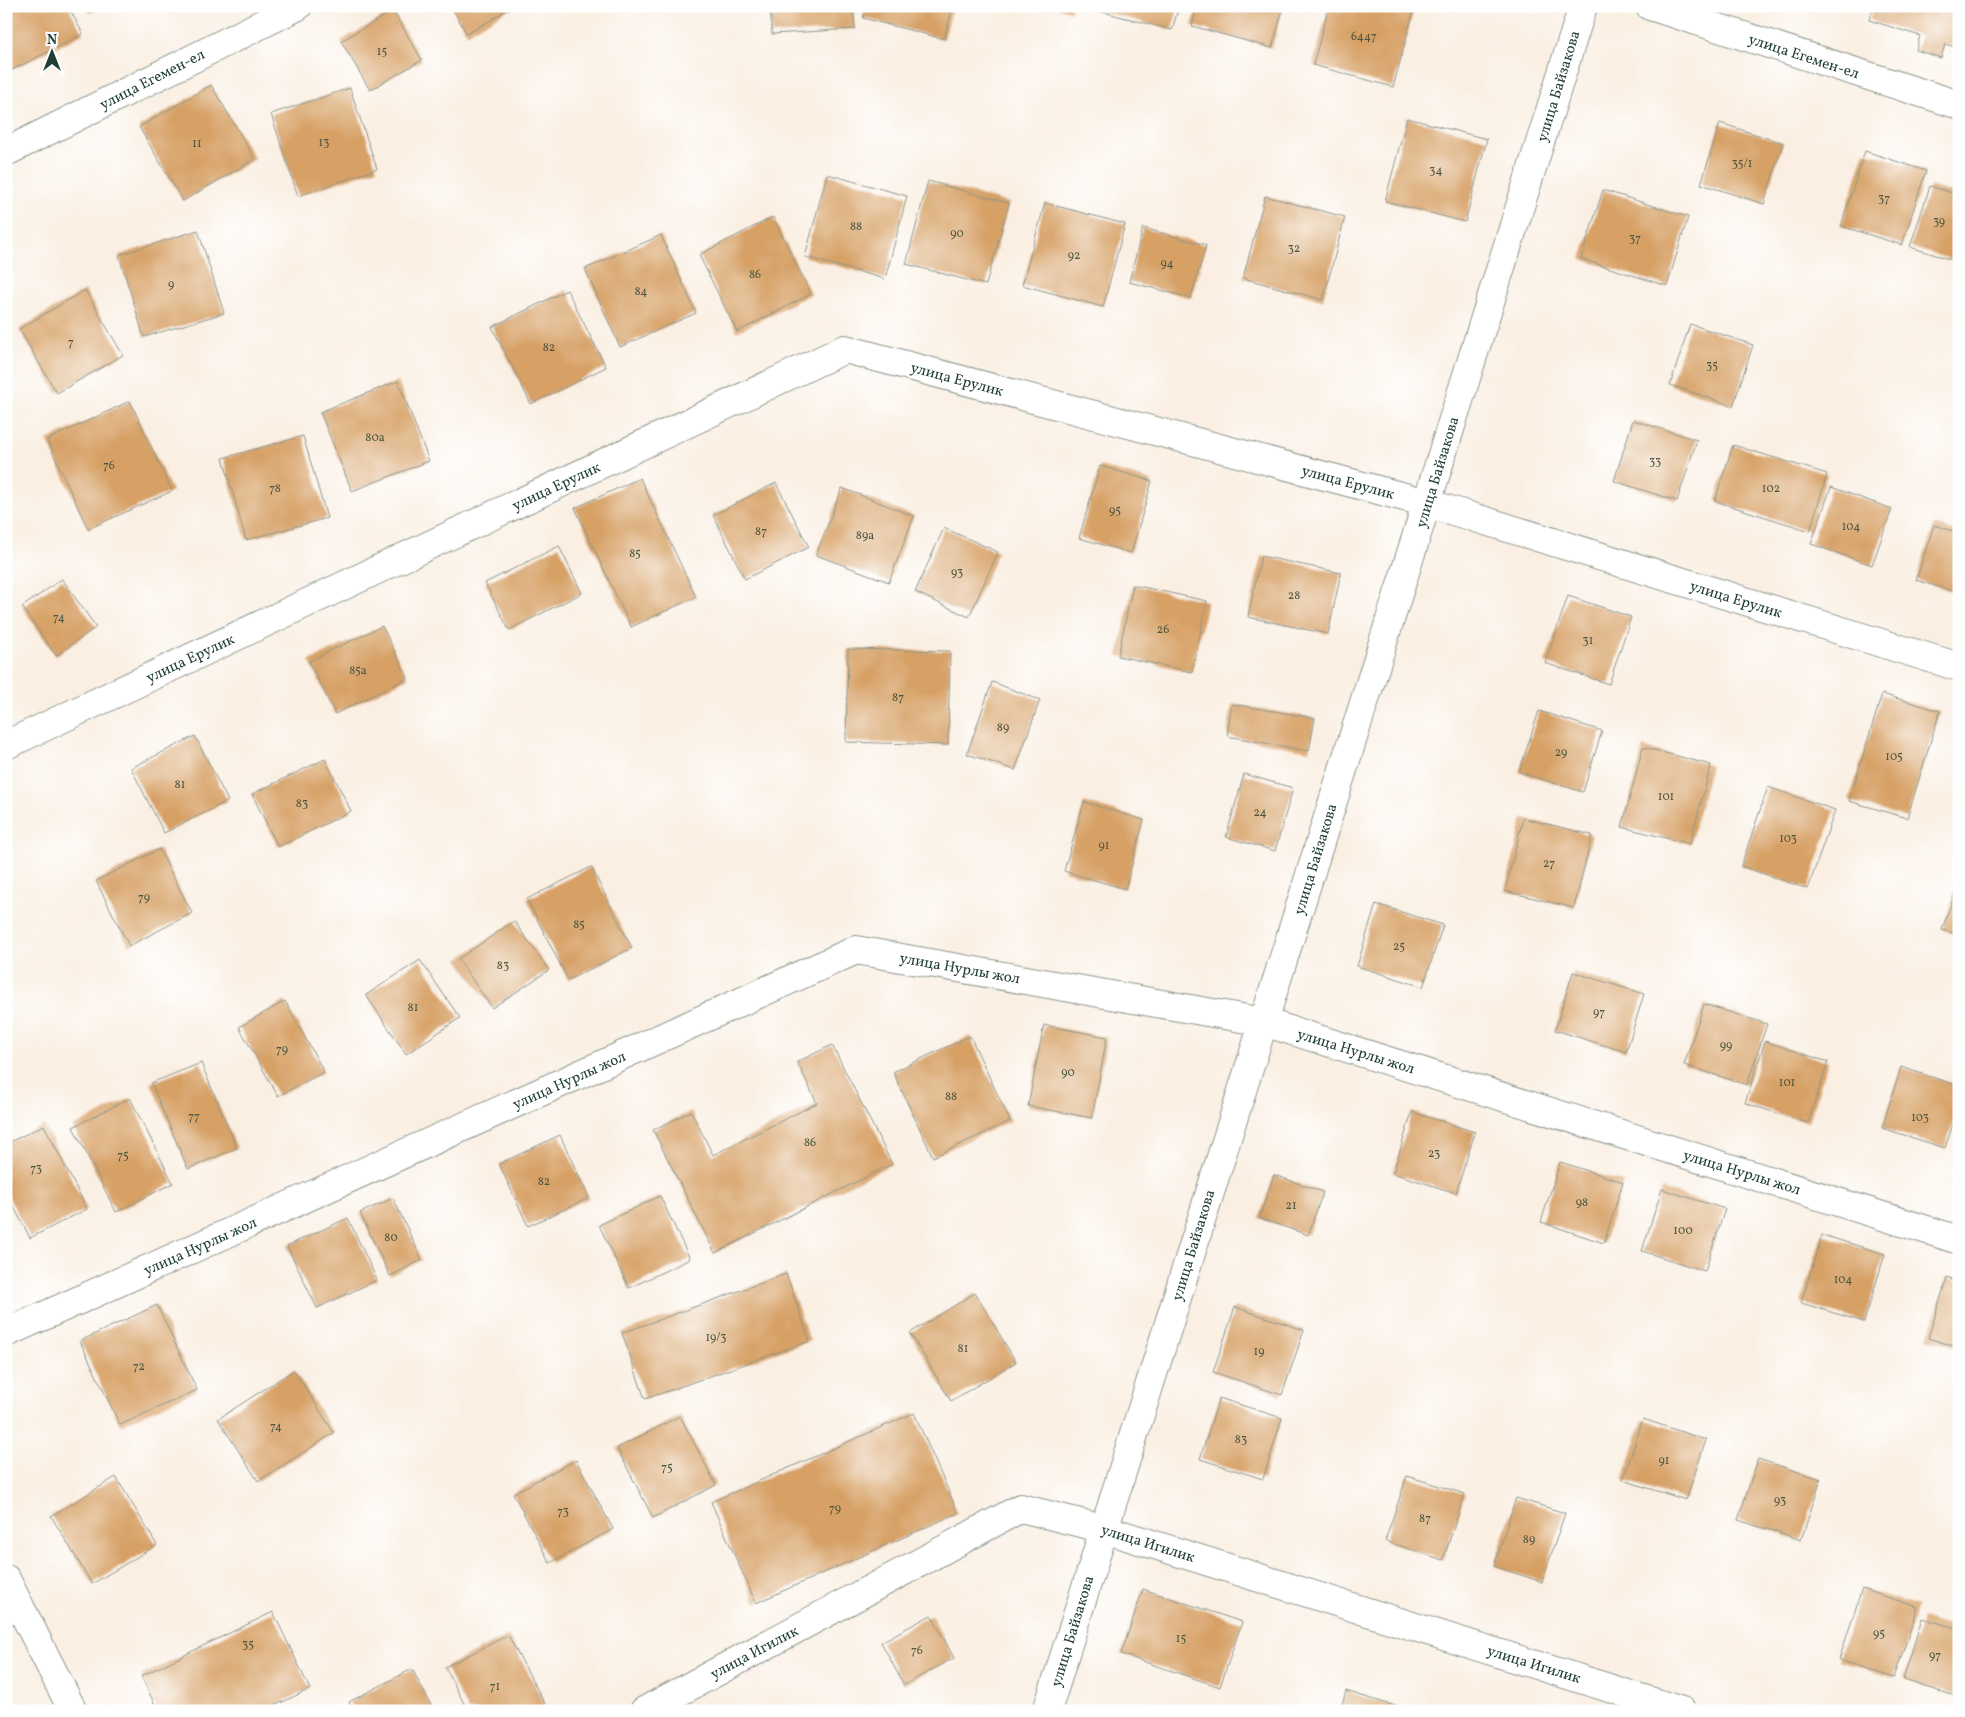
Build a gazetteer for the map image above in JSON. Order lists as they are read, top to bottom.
{
  "streets": {
    "street": [
      "улица Егемен-ел",
      "улица Байзакова",
      "улица Ерулик",
      "улица Нурлы жол",
      "улица Игилик"
    ]
  },
  "crossings": [
    ["улица Байзакова", "улица Ерулик"],
    ["улица Байзакова", "улица Нурлы жол"],
    ["улица Байзакова", "улица Игилик"]
  ],
  "house_numbers": [
    "6447",
    "15",
    "13",
    "11",
    "35/1",
    "34",
    "37",
    "39",
    "88",
    "90",
    "37",
    "32",
    "92",
    "94",
    "86",
    "9",
    "84",
    "7",
    "82",
    "35",
    "80а",
    "33",
    "76",
    "78",
    "102",
    "95",
    "104",
    "87",
    "89а",
    "85",
    "93",
    "28",
    "74",
    "26",
    "31",
    "85а",
    "87",
    "89",
    "29",
    "105",
    "81",
    "101",
    "83",
    "24",
    "103",
    "91",
    "27",
    "79",
    "85",
    "25",
    "83",
    "81",
    "97",
    "99",
    "79",
    "90",
    "101",
    "88",
    "77",
    "103",
    "86",
    "23",
    "75",
    "73",
    "82",
    "98",
    "21",
    "100",
    "80",
    "104",
    "19/3",
    "81",
    "19",
    "72",
    "74",
    "83",
    "91",
    "75",
    "93",
    "79",
    "73",
    "87",
    "89",
    "95",
    "15",
    "35",
    "76",
    "97",
    "71"
  ],
  "north": "top"
}
